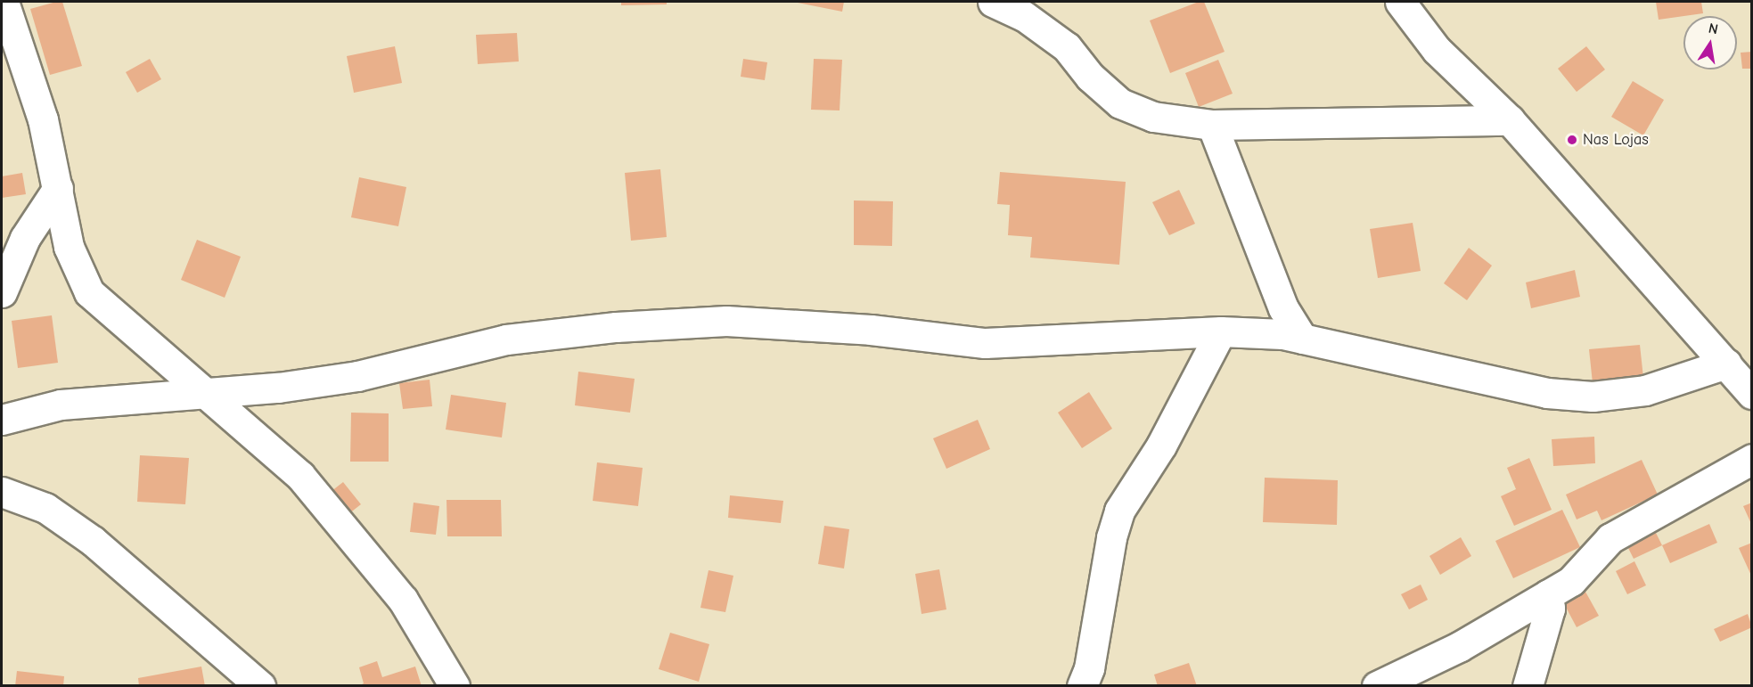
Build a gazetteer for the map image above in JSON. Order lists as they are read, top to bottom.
{
  "places": ["Nas Lojas"],
  "north": "top"
}
